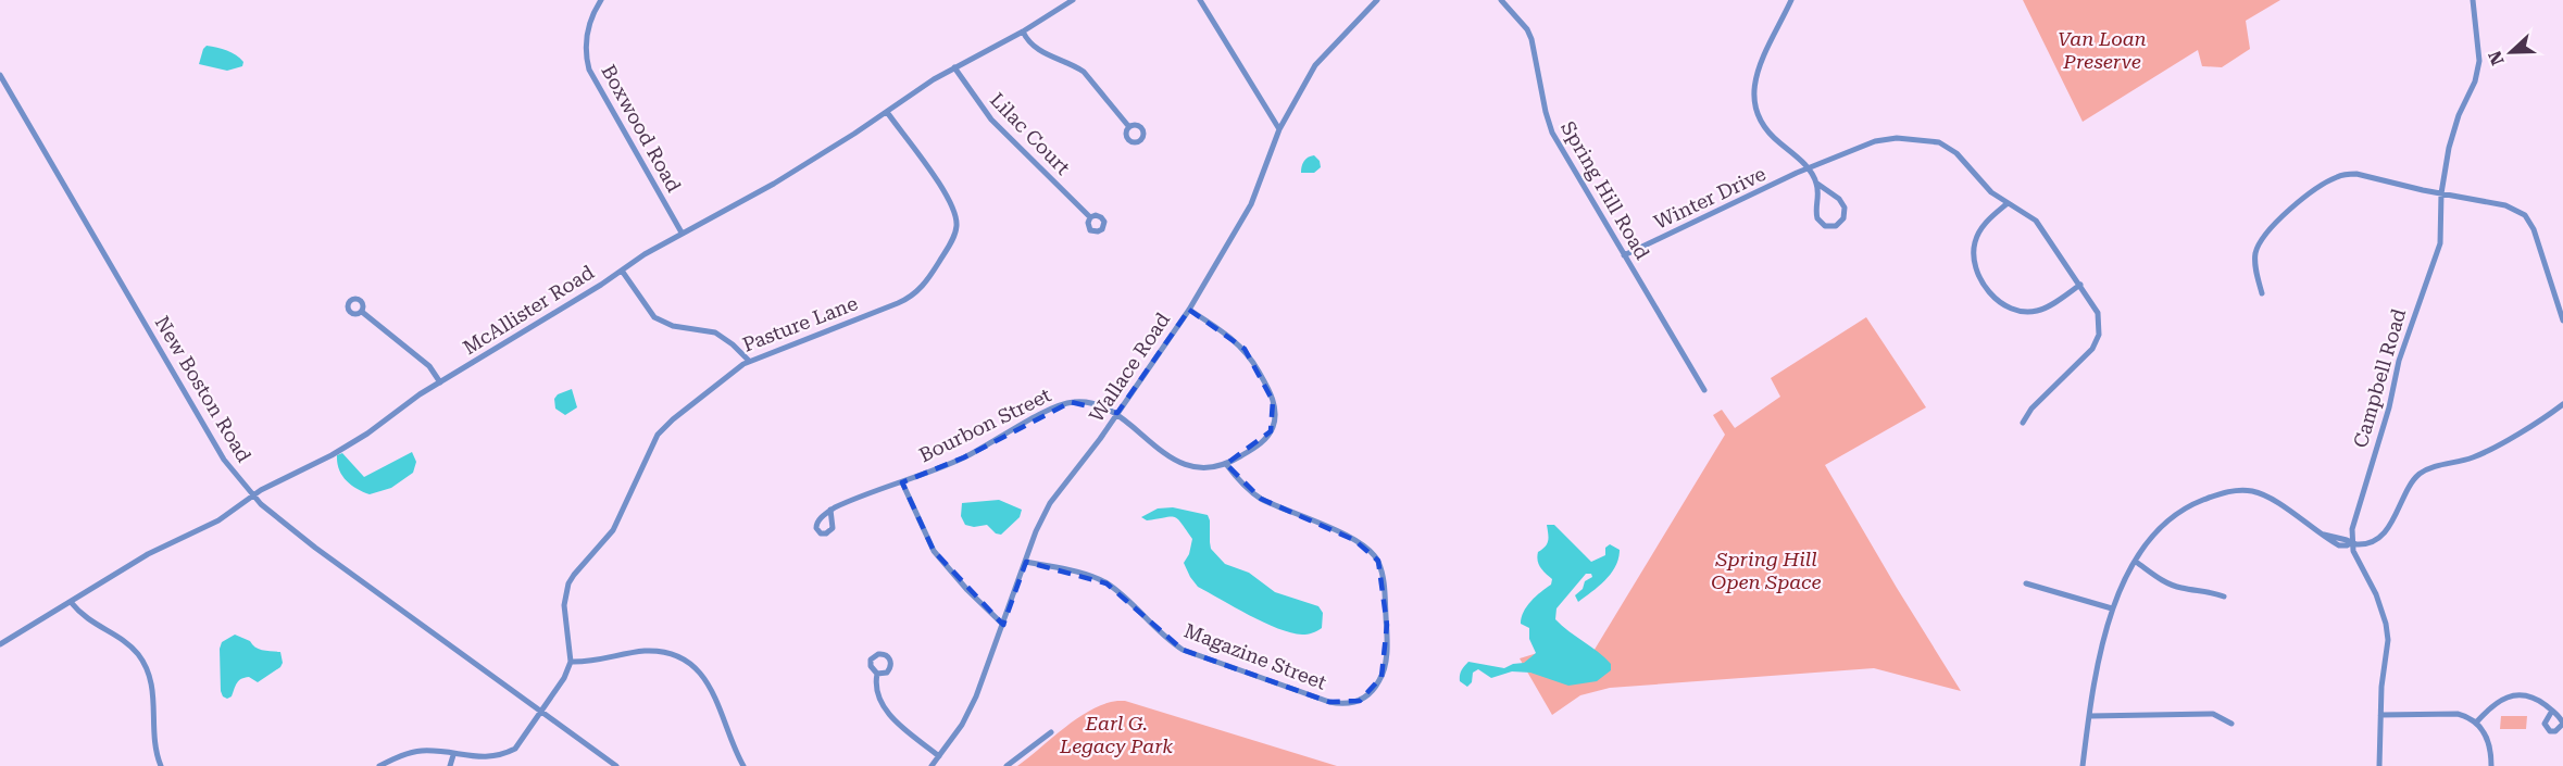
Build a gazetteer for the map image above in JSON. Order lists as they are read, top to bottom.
{
  "streets": {
    "street": [
      "Boxwood Road",
      "Lilac Court",
      "Spring Hill Road",
      "Winter Drive",
      "McAllister Road",
      "Pasture Lane",
      "Wallace Road",
      "Campbell Road",
      "New Boston Road",
      "Bourbon Street",
      "Magazine Street"
    ]
  },
  "crossings": [
    ["Boxwood Road", "McAllister Road"],
    ["Lilac Court", "McAllister Road"],
    ["Spring Hill Road", "Winter Drive"],
    ["McAllister Road", "Pasture Lane"],
    ["McAllister Road", "New Boston Road"],
    ["Wallace Road", "Bourbon Street"],
    ["Wallace Road", "Magazine Street"],
    ["Bourbon Street", "Magazine Street"]
  ],
  "parks": ["Van Loan Preserve", "Spring Hill Open Space", "Earl G. Legacy Park"],
  "north": "left"
}
